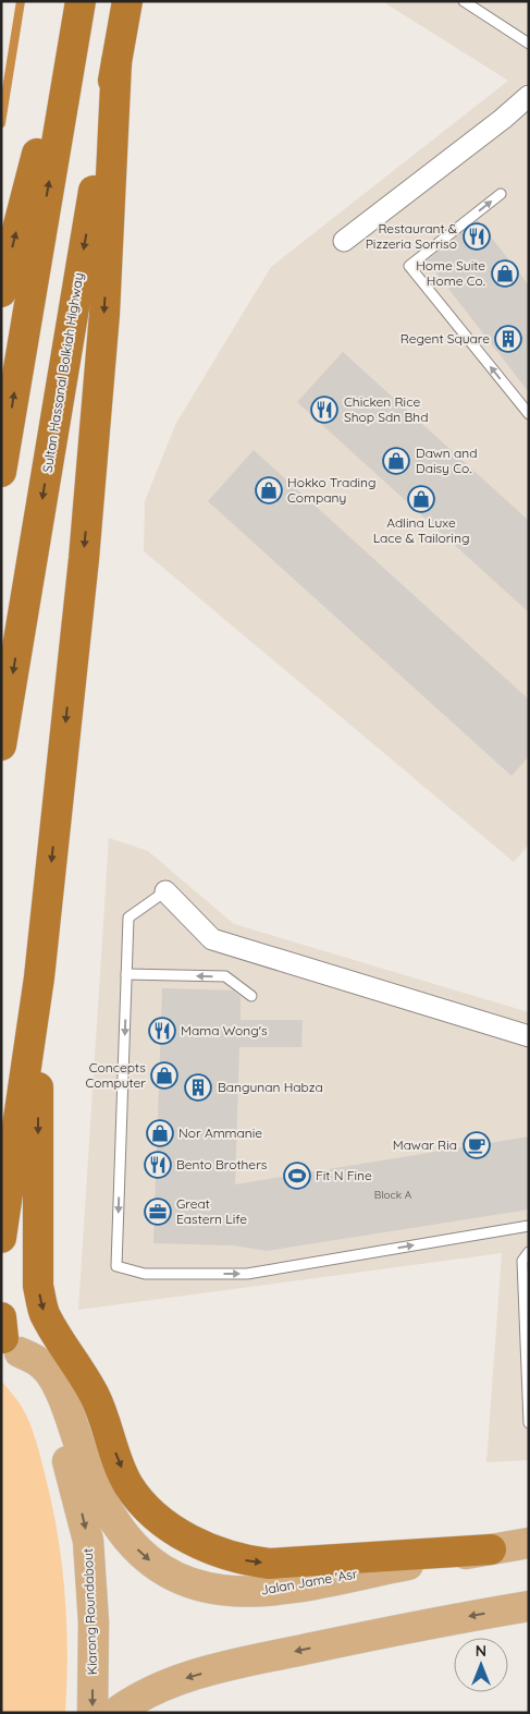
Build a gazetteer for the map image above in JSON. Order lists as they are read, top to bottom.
{
  "streets": {
    "highway": ["Sultan Hassanal Bolkiah Highway"],
    "main road": ["Jalan Jame 'Asr", "Kiarong Roundabout"]
  },
  "crossings": [
    ["Jalan Jame 'Asr", "Kiarong Roundabout"]
  ],
  "one_way": ["Jalan Jame 'Asr", "Kiarong Roundabout"],
  "places": {
    "restaurant": [
      "Restaurant & Pizzeria Sorriso",
      "Chicken Rice Shop Sdn Bhd",
      "Mama Wong's",
      "Bento Brothers"
    ],
    "shop": [
      "Home Suite Home Co.",
      "Dawn and Daisy Co.",
      "Hokko Trading Company",
      "Adlina Luxe Lace & Tailoring",
      "Concepts Computer",
      "Nor Ammanie"
    ],
    "building": ["Regent Square", "Bangunan Habza"],
    "cafe": ["Mawar Ria"],
    "sports": ["Fit N Fine"],
    "office": ["Great Eastern Life"]
  },
  "house_numbers": ["Block A"],
  "north": "top"
}
